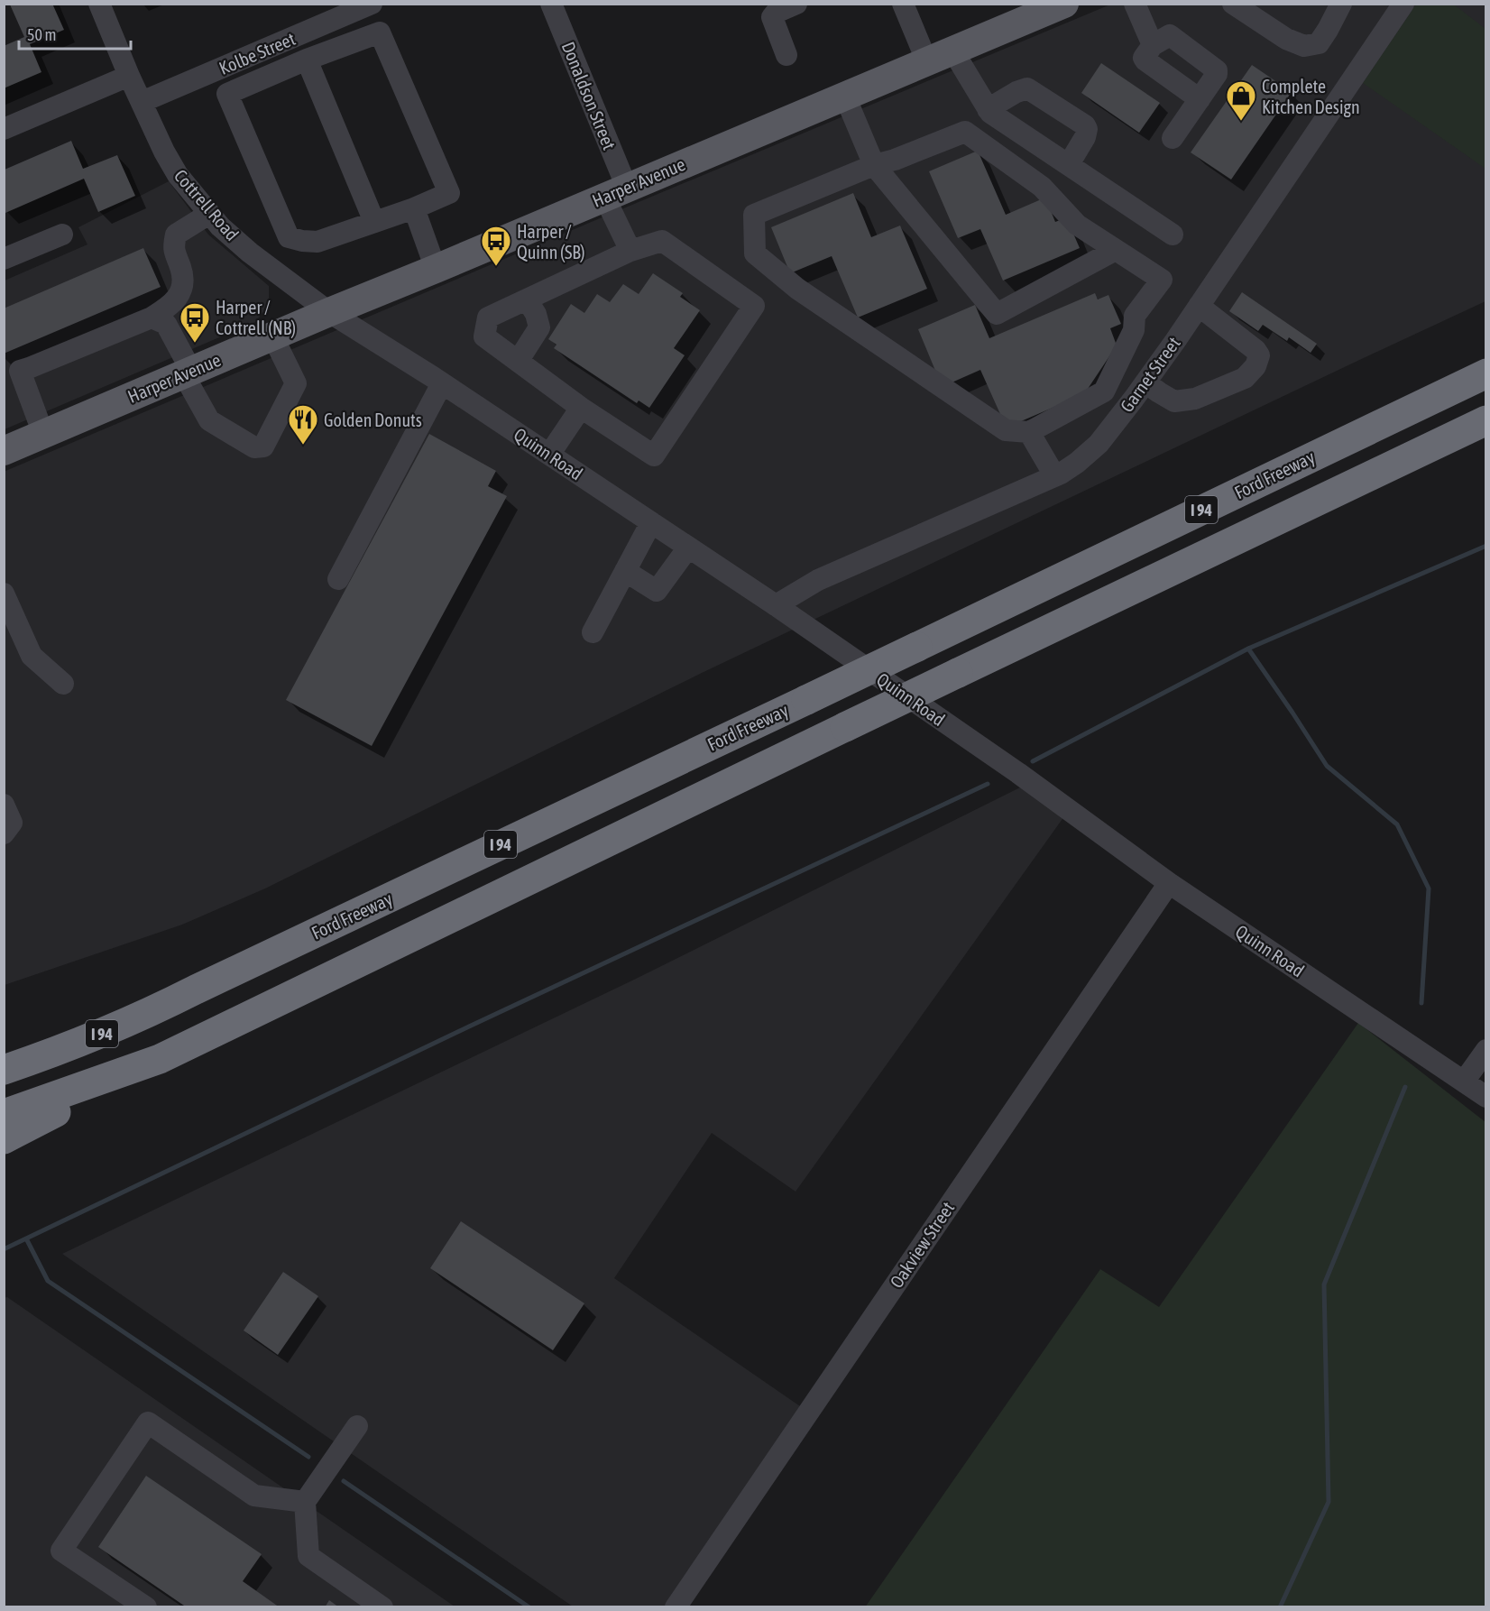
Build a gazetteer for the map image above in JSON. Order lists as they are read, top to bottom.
{
  "streets": {
    "highway": ["Ford Freeway", "I 94"],
    "main road": ["Harper Avenue"],
    "street": [
      "Kolbe Street",
      "Donaldson Street",
      "Cottrell Road",
      "Garnet Street",
      "Quinn Road",
      "Oakview Street"
    ]
  },
  "crossings": [
    ["Kolbe Street", "Cottrell Road"],
    ["Donaldson Street", "Harper Avenue"],
    ["Harper Avenue", "Cottrell Road"],
    ["Harper Avenue", "Quinn Road"],
    ["Cottrell Road", "Quinn Road"],
    ["Garnet Street", "Quinn Road"],
    ["Quinn Road", "Oakview Street"]
  ],
  "places": {
    "shop": ["Complete Kitchen Design"],
    "bus stop": ["Harper / Quinn (SB)", "Harper / Cottrell (NB)"],
    "restaurant": ["Golden Donuts"]
  },
  "scale_bar": "50 m"
}
